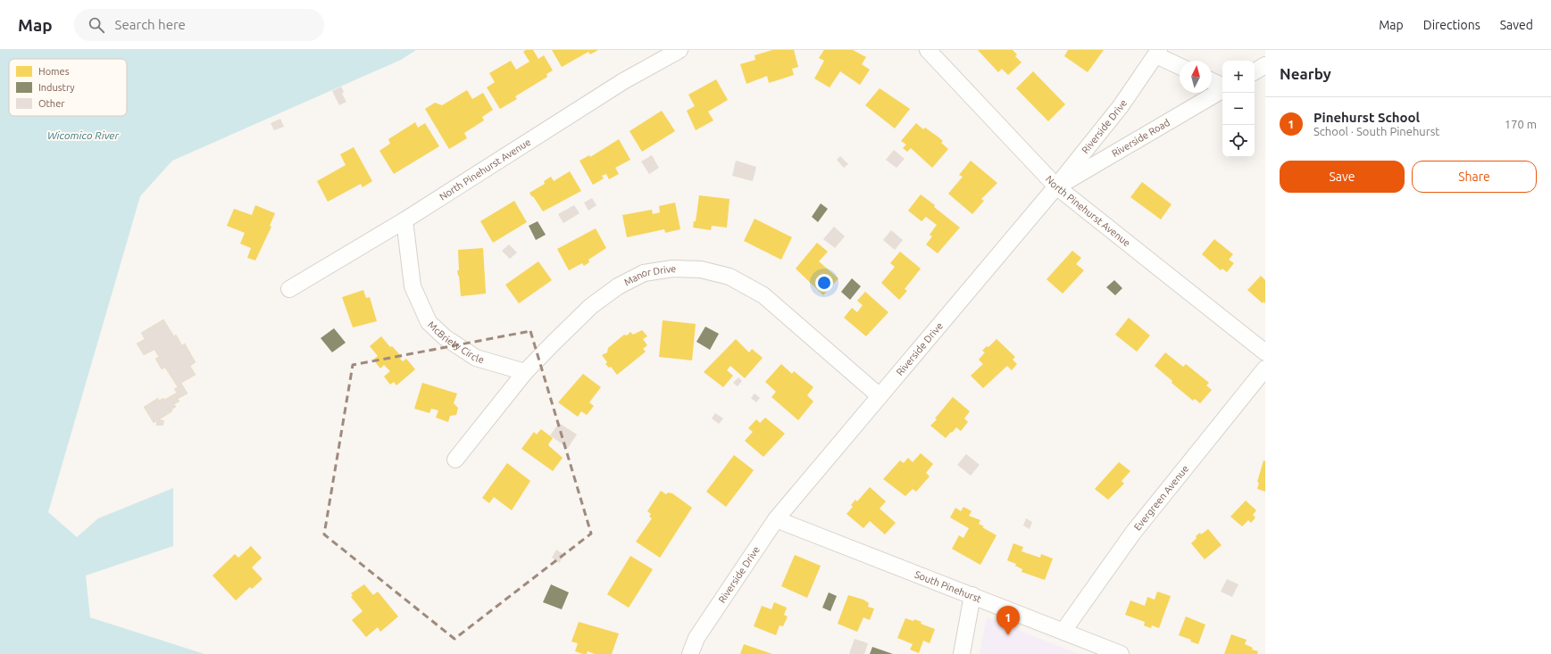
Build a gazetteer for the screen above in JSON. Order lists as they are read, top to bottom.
{
  "streets": {
    "street": [
      "Riverside Drive",
      "Riverside Road",
      "North Pinehurst Avenue",
      "Manor Drive",
      "McBriety Circle",
      "Evergreen Avenue",
      "South Pinehurst"
    ]
  },
  "crossings": [
    ["Riverside Drive", "Riverside Road"],
    ["Riverside Drive", "North Pinehurst Avenue"],
    ["Riverside Drive", "Manor Drive"],
    ["Riverside Drive", "South Pinehurst"],
    ["Riverside Road", "North Pinehurst Avenue"],
    ["North Pinehurst Avenue", "McBriety Circle"],
    ["Manor Drive", "McBriety Circle"],
    ["Evergreen Avenue", "South Pinehurst"]
  ],
  "water": ["Wicomico River"],
  "legend": ["Homes", "Industry", "Other"],
  "north": "top",
  "page": {
    "header": "Map",
    "search": "Search here",
    "nav": ["Map", "Directions", "Saved"],
    "heading": "Nearby",
    "map_buttons": ["+", "−"],
    "list": [
      {
        "mark": "1",
        "name": "Pinehurst School",
        "note": "School · South Pinehurst",
        "value": "170 m"
      }
    ],
    "buttons": ["Save", "Share"],
    "pins": "1"
  }
}
